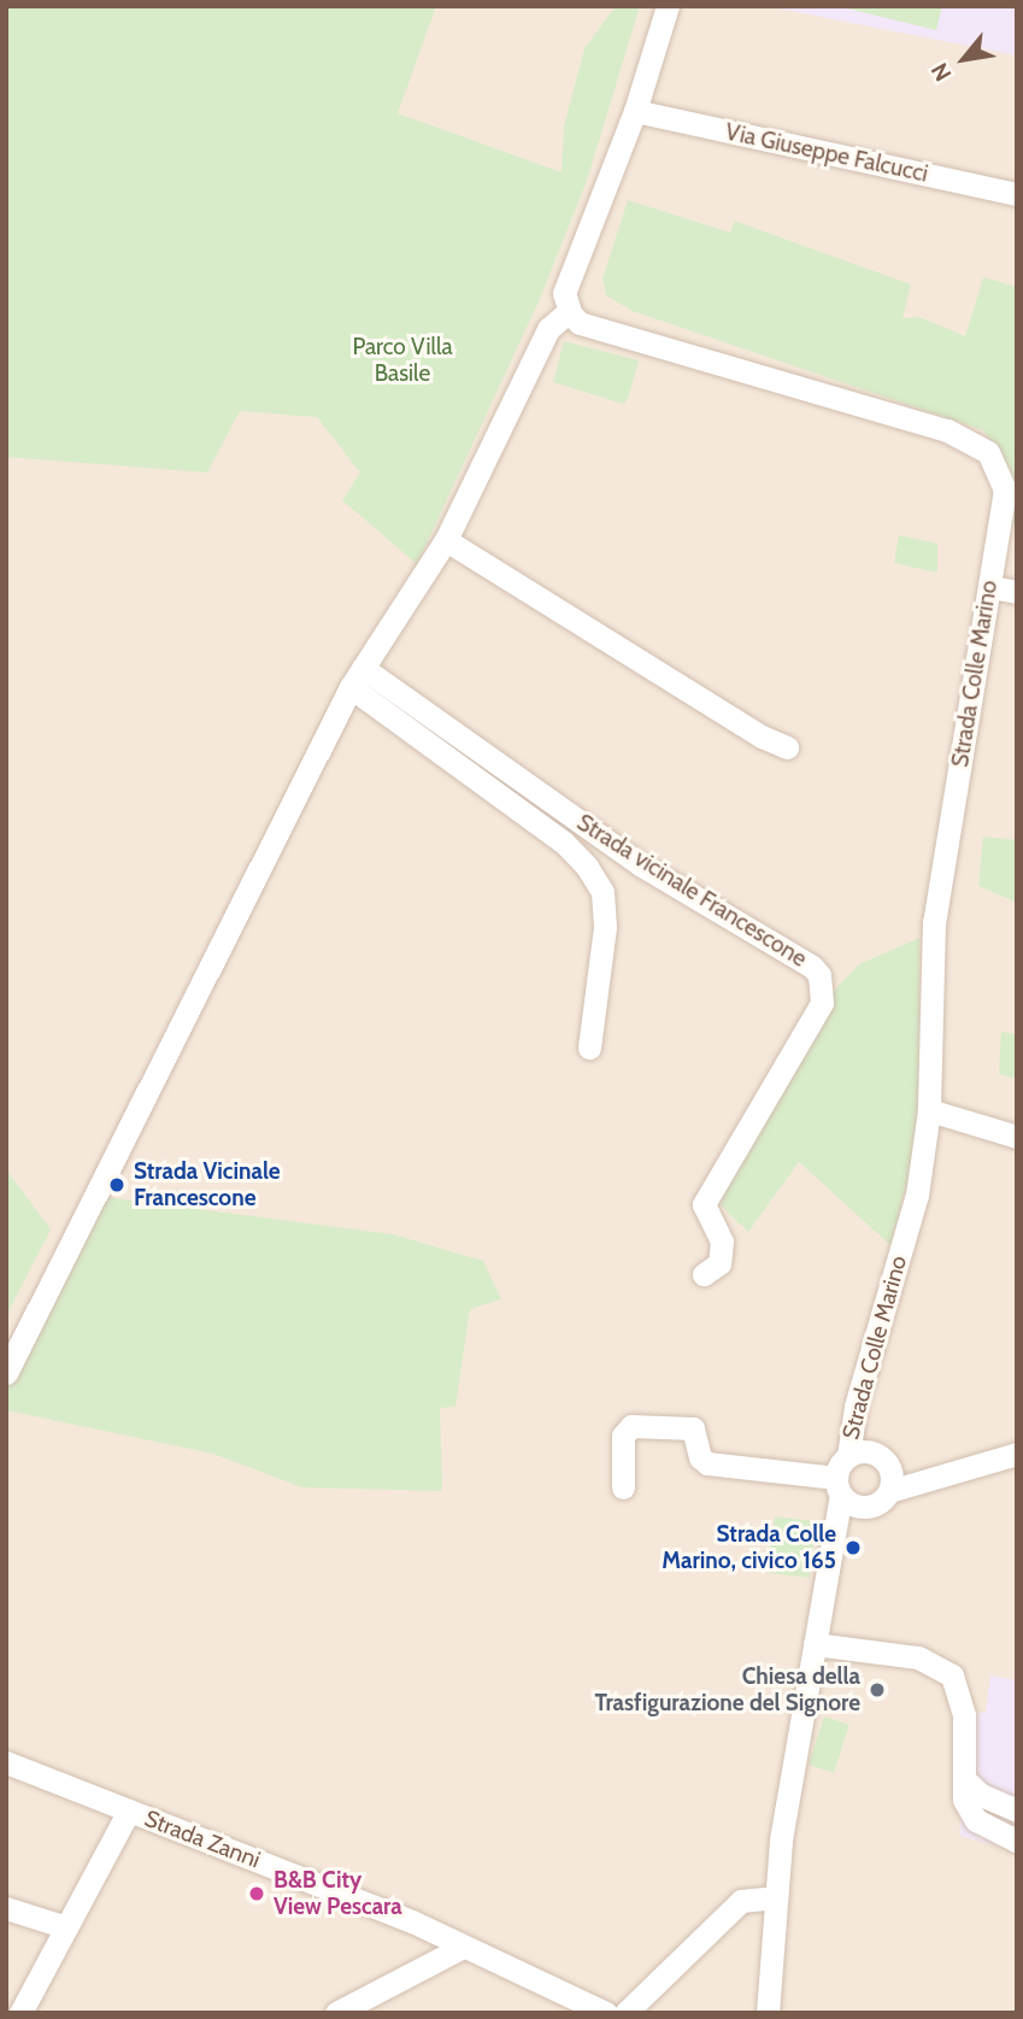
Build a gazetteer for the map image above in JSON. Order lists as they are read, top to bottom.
{
  "streets": {
    "street": [
      "Via Giuseppe Falcucci",
      "Strada Colle Marino",
      "Strada vicinale Francescone",
      "Strada Zanni"
    ]
  },
  "parks": ["Parco Villa Basile"],
  "places": [
    "Strada Vicinale Francescone",
    "Strada Colle Marino, civico 165",
    "Chiesa della Trasfigurazione del Signore",
    "B&B City View Pescara"
  ],
  "north": "bottom left"
}
